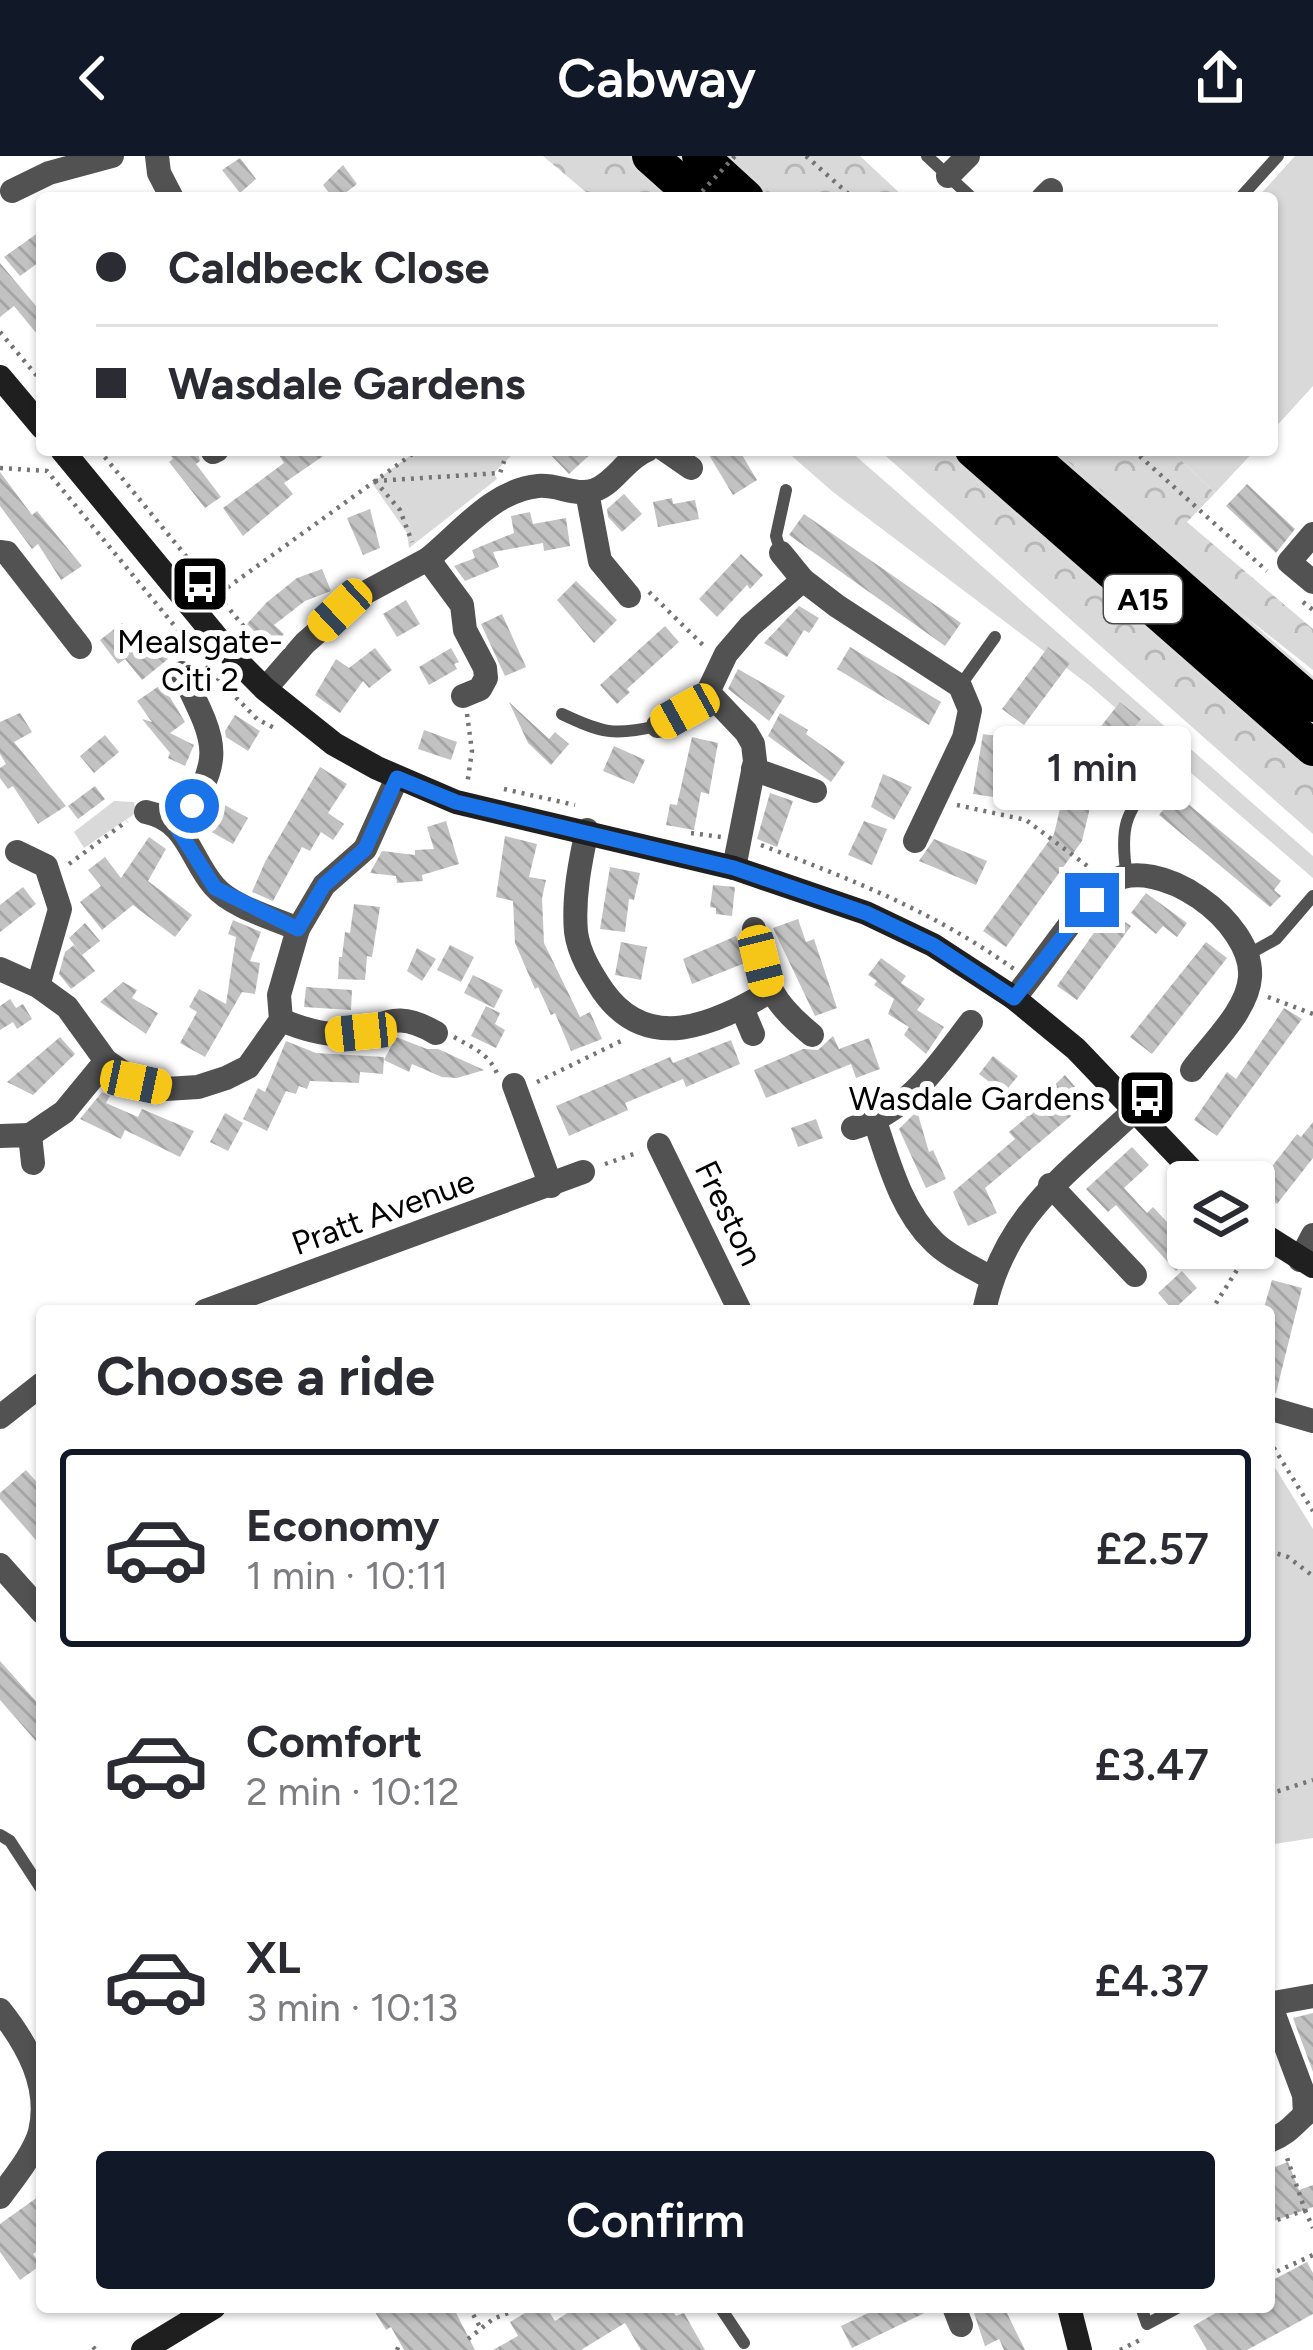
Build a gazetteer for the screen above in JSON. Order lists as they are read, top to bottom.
{
  "streets": {
    "highway": ["A15"],
    "street": ["Pratt Avenue", "Freston"]
  },
  "places": {
    "bus stop": ["Mealsgate- Citi 2", "Wasdale Gardens"]
  },
  "page": {
    "header": "Cabway",
    "banner": ["Caldbeck Close", "Wasdale Gardens"],
    "bubble": "1 min",
    "heading": "Choose a ride",
    "list": [
      {
        "name": "Economy",
        "note": "1 min · 10:11",
        "value": "£2.57"
      },
      {
        "name": "Comfort",
        "note": "2 min · 10:12",
        "value": "£3.47"
      },
      {
        "name": "XL",
        "note": "3 min · 10:13",
        "value": "£4.37"
      }
    ],
    "buttons": "Confirm"
  }
}
